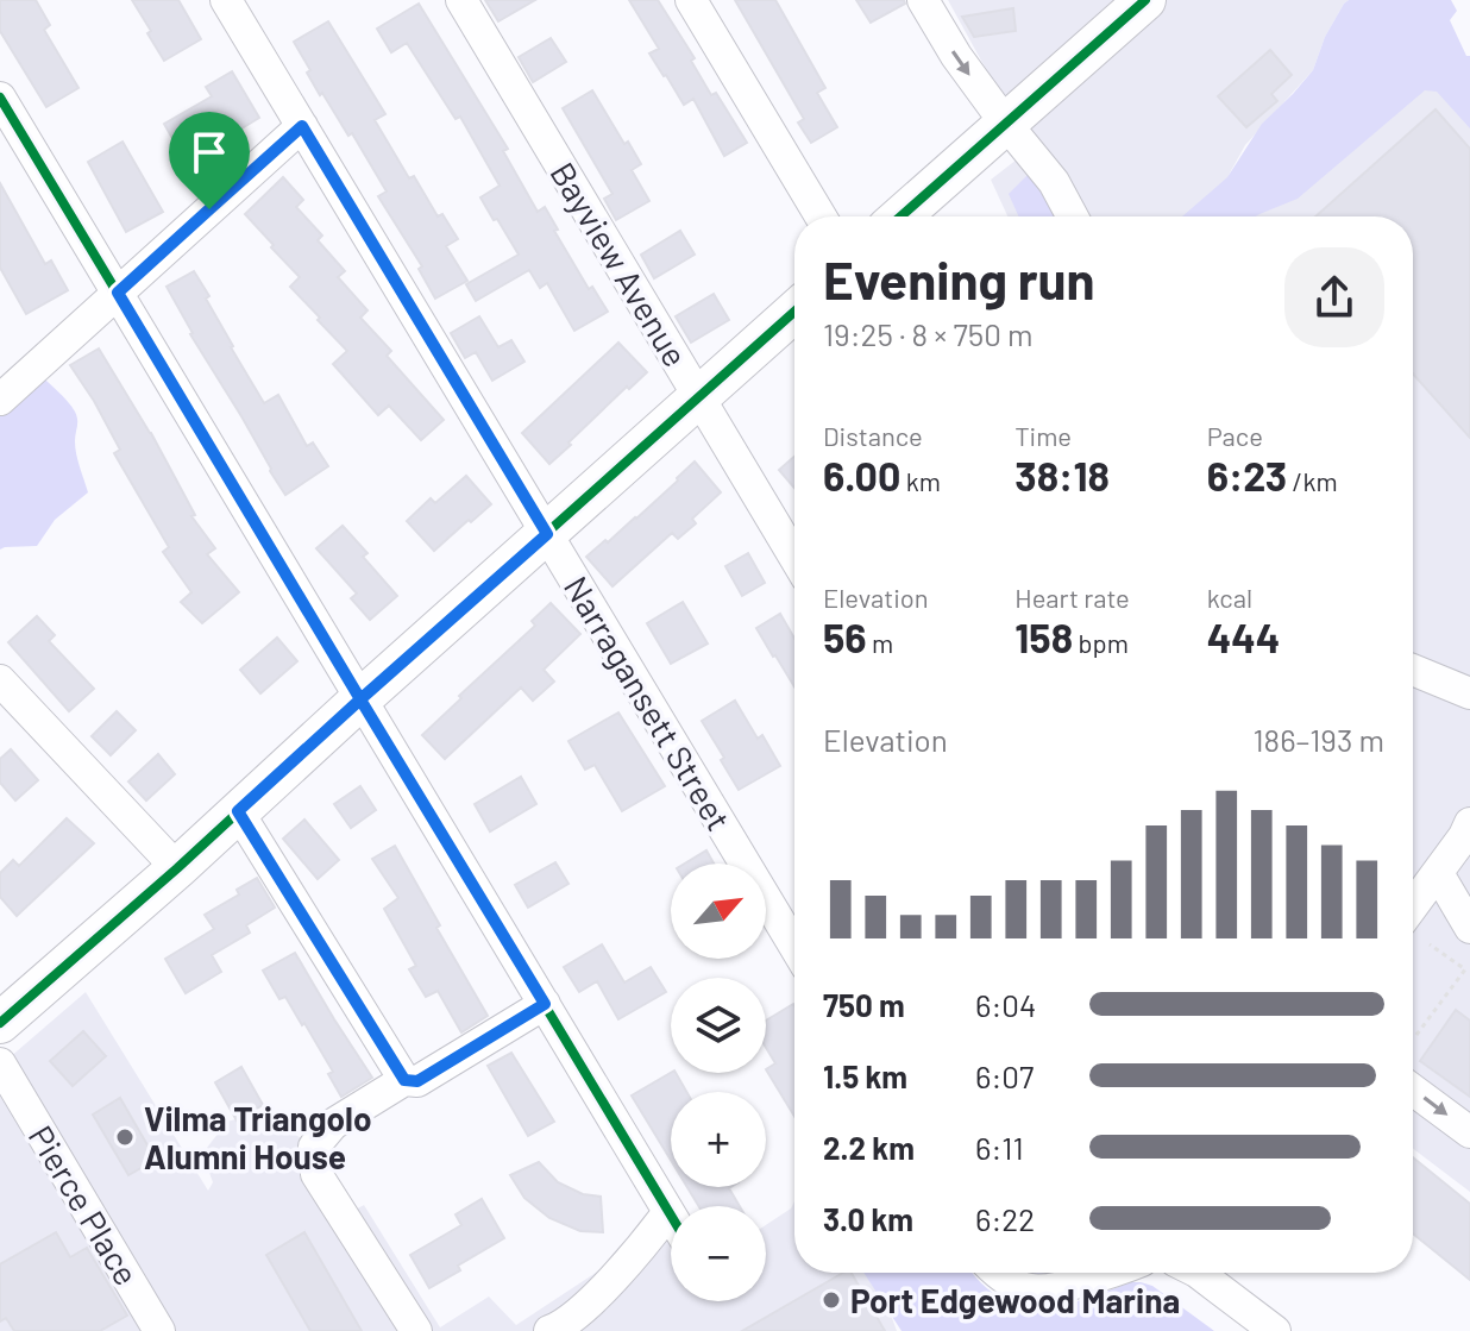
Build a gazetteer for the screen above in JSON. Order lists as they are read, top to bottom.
{
  "streets": {
    "street": ["Bayview Avenue", "Narragansett Street", "Pierce Place"]
  },
  "places": ["Vilma Triangolo Alumni House", "Port Edgewood Marina"],
  "north": "top right",
  "page": {
    "heading": ["Evening run", "19:25 · 8 × 750 m"],
    "stats": [
      ["Distance", "6.00 km"],
      ["Time", "38:18"],
      ["Pace", "6:23 /km"],
      ["Elevation", "56 m"],
      ["Heart rate", "158 bpm"],
      ["kcal", "444"]
    ],
    "chart": ["Elevation", "186–193 m"],
    "map_buttons": ["+", "−"],
    "list": [
      {
        "name": "750 m",
        "note": "6:04"
      },
      {
        "name": "1.5 km",
        "note": "6:07"
      },
      {
        "name": "2.2 km",
        "note": "6:11"
      },
      {
        "name": "3.0 km",
        "note": "6:22"
      }
    ]
  }
}
